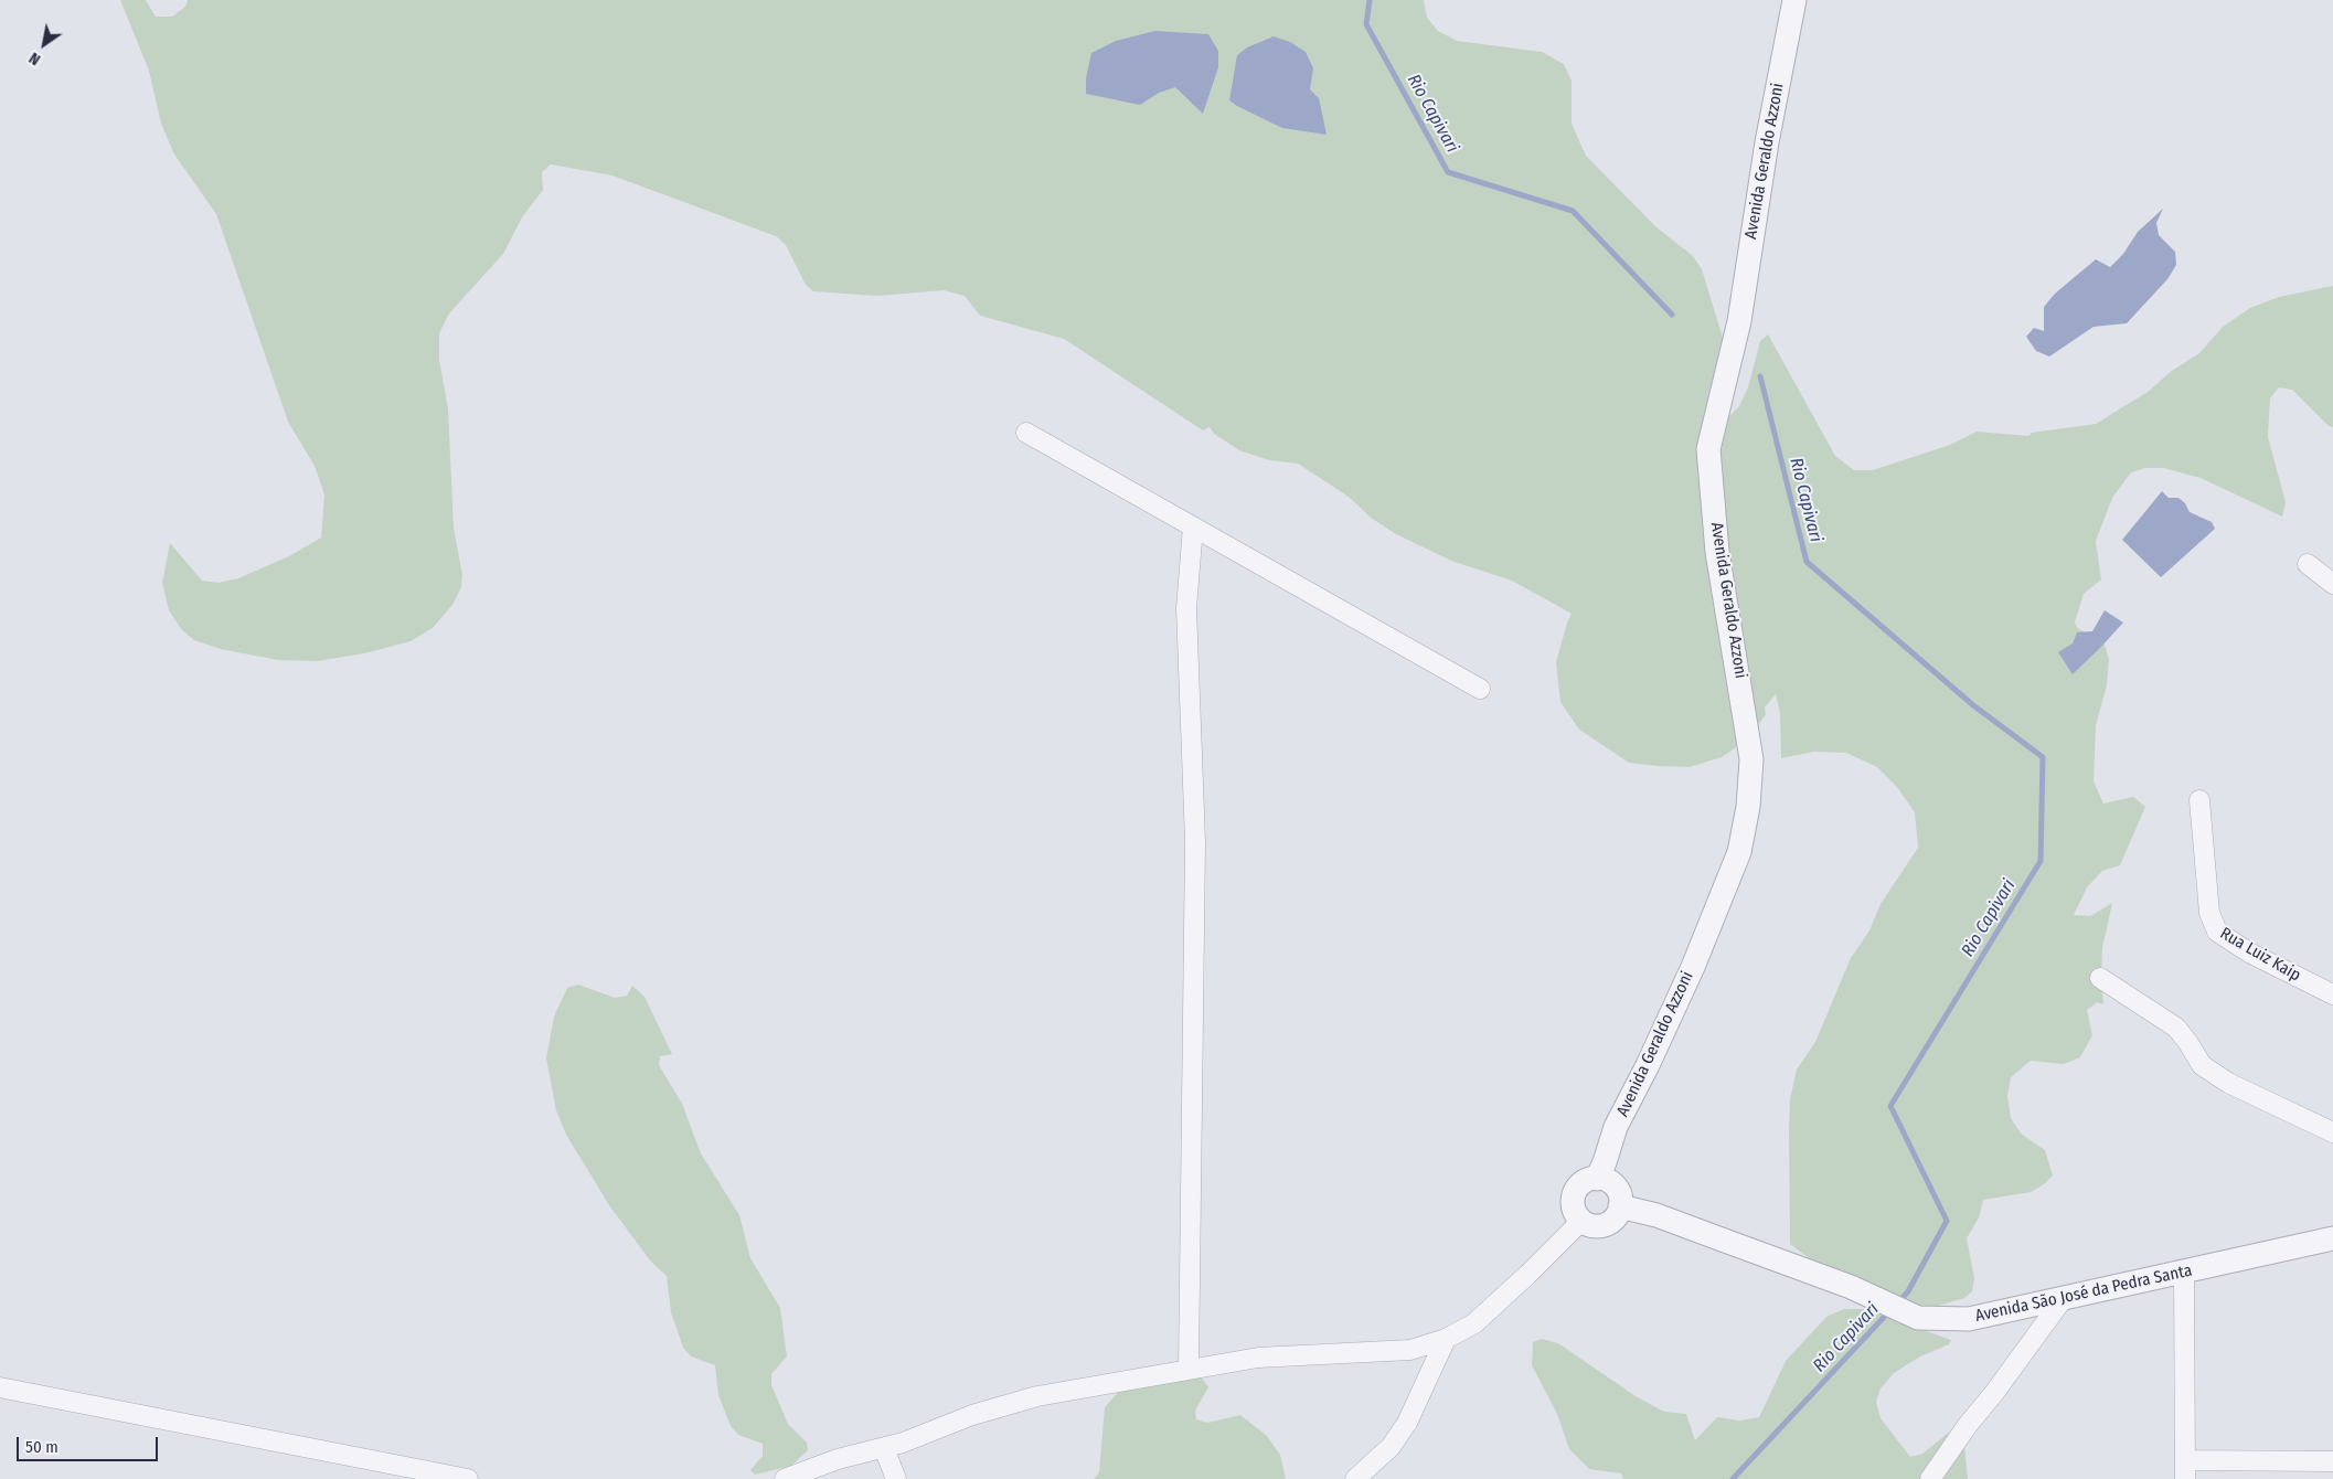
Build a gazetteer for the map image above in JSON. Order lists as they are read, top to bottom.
{
  "streets": {
    "street": ["Avenida Geraldo Azzoni", "Rua Luiz Kaip", "Avenida São José da Pedra Santa"]
  },
  "crossings": [
    ["Avenida Geraldo Azzoni", "Avenida São José da Pedra Santa"]
  ],
  "water": ["Rio Capivari"],
  "scale_bar": "50 m",
  "north": "bottom left"
}
